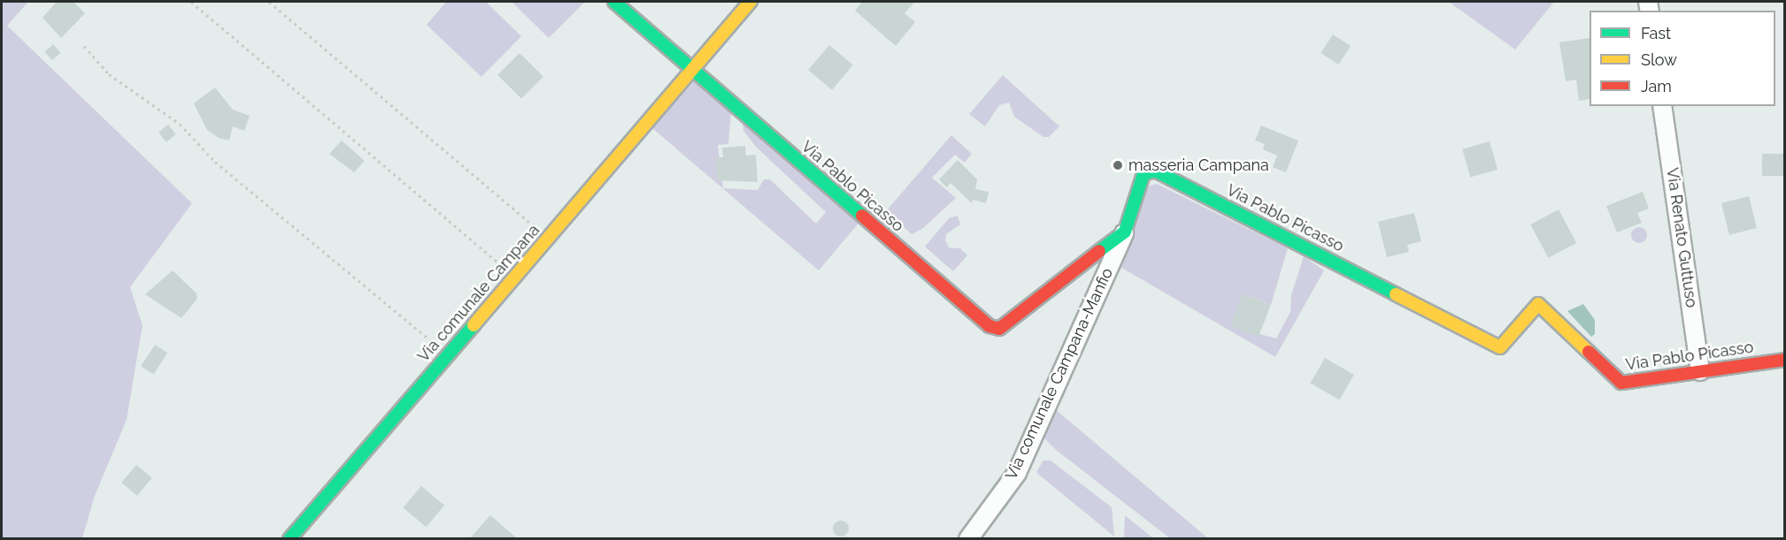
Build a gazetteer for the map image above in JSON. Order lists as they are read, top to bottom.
{
  "streets": {
    "street": [
      "Via Pablo Picasso",
      "Via Renato Guttuso",
      "Via comunale Campana",
      "Via comunale Campana-Manfio"
    ]
  },
  "crossings": [
    ["Via Pablo Picasso", "Via Renato Guttuso"],
    ["Via Pablo Picasso", "Via comunale Campana"],
    ["Via Pablo Picasso", "Via comunale Campana-Manfio"]
  ],
  "places": ["masseria Campana"],
  "legend": ["Fast", "Slow", "Jam"]
}
